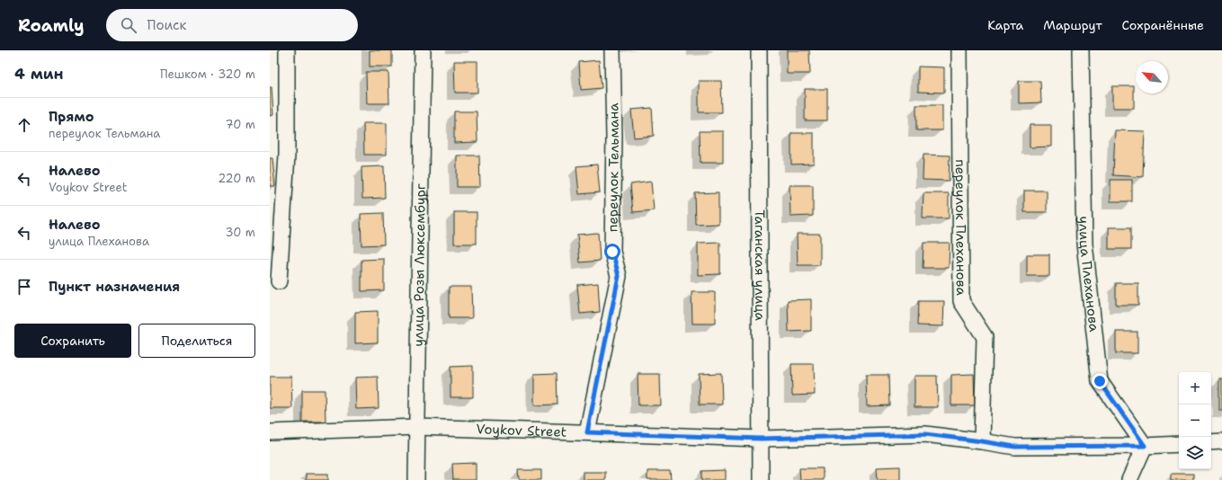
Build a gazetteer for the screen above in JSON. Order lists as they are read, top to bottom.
{
  "streets": {
    "street": [
      "переулок Тельмана",
      "переулок Плеханова",
      "улица Розы Люксембург",
      "Таганская улица",
      "улица Плеханова",
      "Voykov Street"
    ]
  },
  "crossings": [
    ["переулок Тельмана", "Voykov Street"],
    ["переулок Плеханова", "Voykov Street"],
    ["улица Розы Люксембург", "Voykov Street"],
    ["Таганская улица", "Voykov Street"],
    ["улица Плеханова", "Voykov Street"]
  ],
  "north": "top left",
  "page": {
    "header": "Roamly",
    "search": "Поиск",
    "nav": ["Карта", "Маршрут", "Сохранённые"],
    "heading": ["4 мин", "Пешком · 320 m"],
    "list": [
      ["Прямо", "переулок Тельмана", "70 m"],
      ["Налево", "Voykov Street", "220 m"],
      ["Налево", "улица Плеханова", "30 m"],
      "Пункт назначения"
    ],
    "buttons": ["Сохранить", "Поделиться"],
    "map_buttons": ["+", "−"]
  }
}
